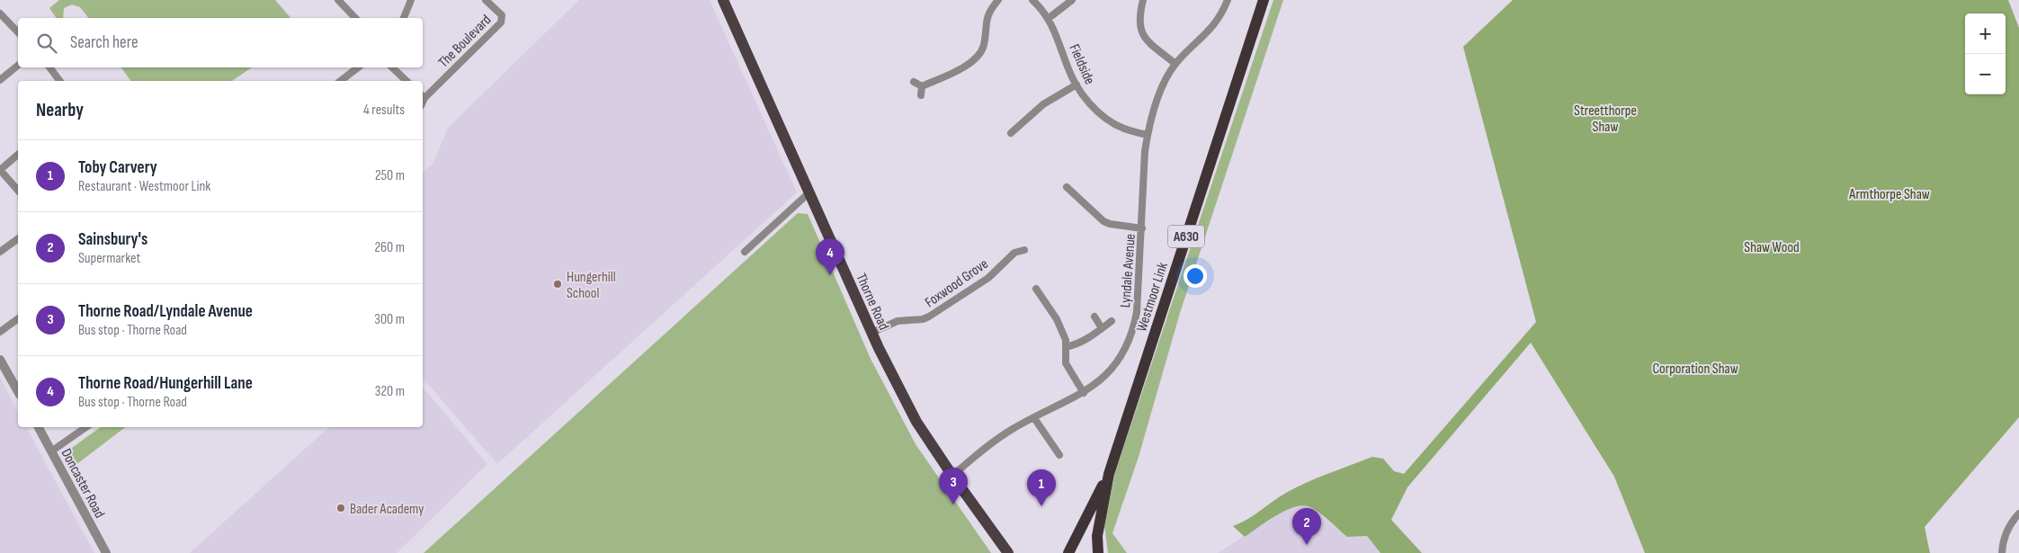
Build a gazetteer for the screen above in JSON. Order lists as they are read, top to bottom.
{
  "streets": {
    "highway": ["A630", "Westmoor Link"],
    "main road": ["Thorne Road"],
    "street": [
      "The Boulevard",
      "Fieldside",
      "Lyndale Avenue",
      "Foxwood Grove",
      "Doncaster Road"
    ]
  },
  "crossings": [
    ["Fieldside", "Lyndale Avenue"],
    ["Lyndale Avenue", "Thorne Road"],
    ["Foxwood Grove", "Thorne Road"]
  ],
  "parks": [
    "Streetthorpe Shaw",
    "Armthorpe Shaw",
    "Shaw Wood",
    "Corporation Shaw"
  ],
  "places": ["Hungerhill School", "Bader Academy"],
  "page": {
    "map_buttons": ["+", "−"],
    "search": "Search here",
    "heading": ["Nearby", "4 results"],
    "list": [
      {
        "mark": "1",
        "name": "Toby Carvery",
        "note": "Restaurant · Westmoor Link",
        "value": "250 m"
      },
      {
        "mark": "2",
        "name": "Sainsbury's",
        "note": "Supermarket",
        "value": "260 m"
      },
      {
        "mark": "3",
        "name": "Thorne Road/Lyndale Avenue",
        "note": "Bus stop · Thorne Road",
        "value": "300 m"
      },
      {
        "mark": "4",
        "name": "Thorne Road/Hungerhill Lane",
        "note": "Bus stop · Thorne Road",
        "value": "320 m"
      }
    ],
    "pins": [
      "4",
      "3",
      "1",
      "2"
    ]
  }
}
